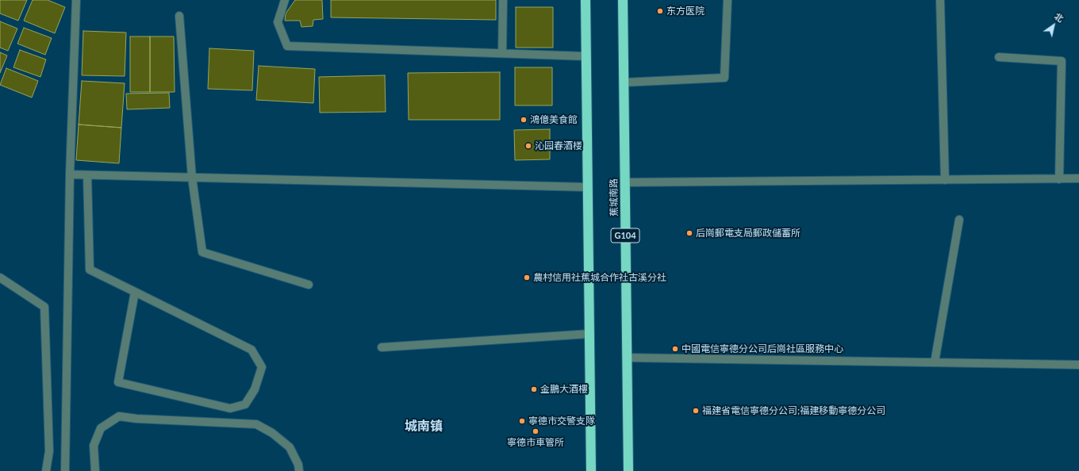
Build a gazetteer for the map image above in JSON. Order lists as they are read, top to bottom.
{
  "streets": {
    "highway": ["蕉城南路", "G104"]
  },
  "districts": ["城南镇"],
  "places": [
    "东方医院",
    "鴻億美食館",
    "沁园春酒楼",
    "后崗郵電支局郵政儲蓄所",
    "農村信用社蕉城合作社古溪分社",
    "中國電信寧德分公司后崗社區服務中心",
    "金鵬大酒樓",
    "福建省電信寧德分公司;福建移動寧德分公司",
    "寧德市交警支隊",
    "寧德市車管所"
  ],
  "north": "top right"
}
